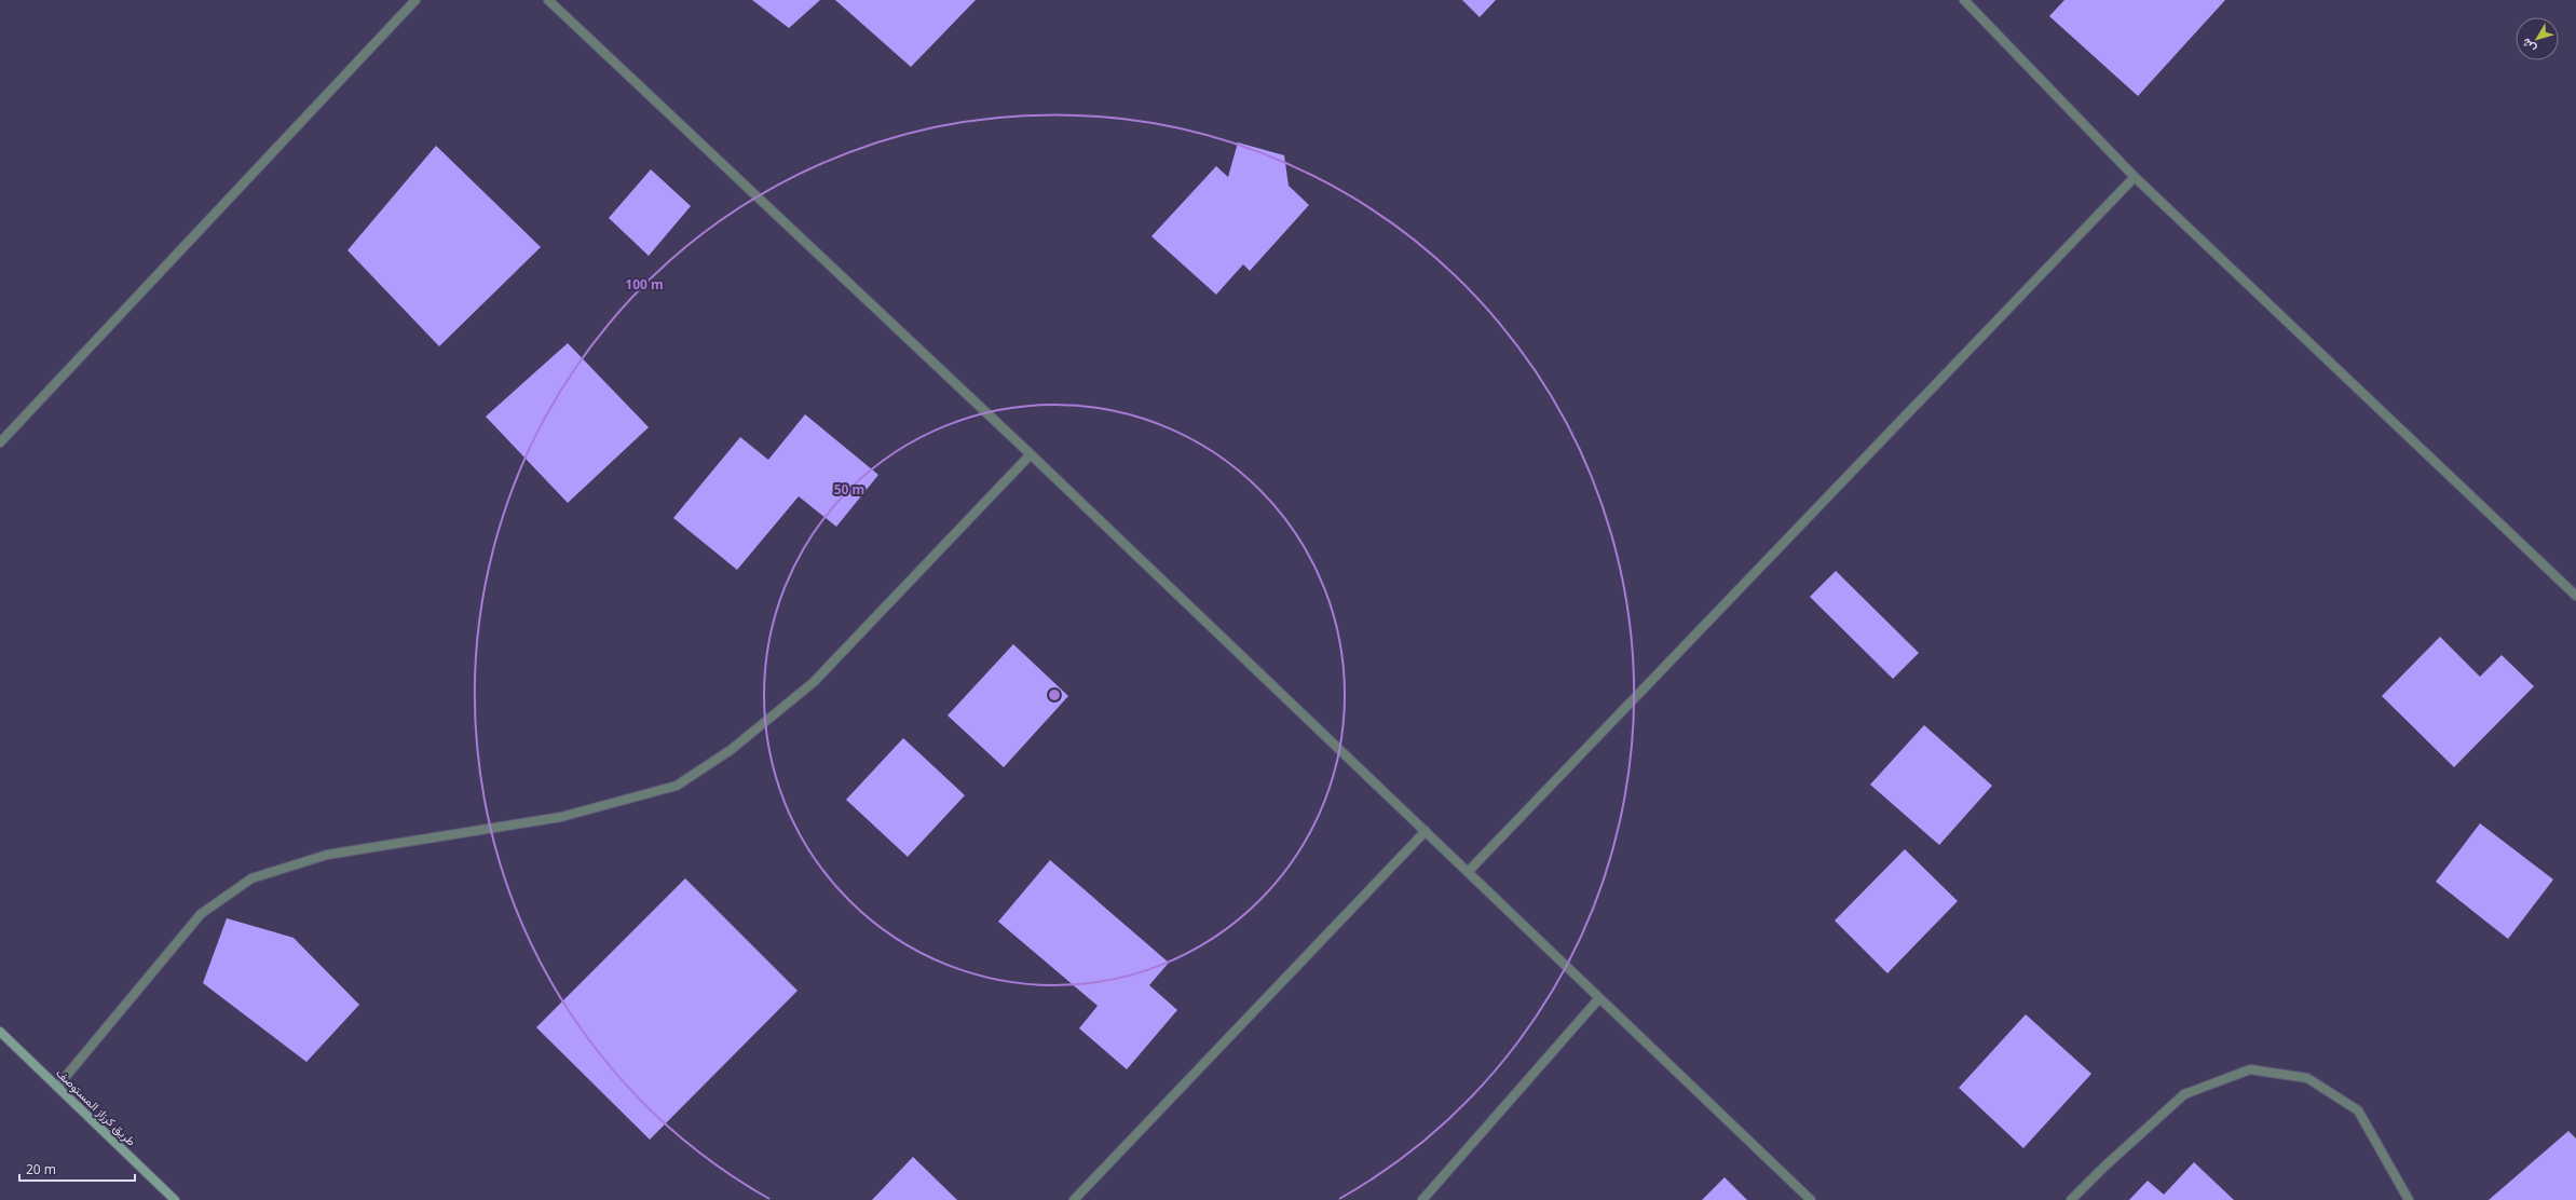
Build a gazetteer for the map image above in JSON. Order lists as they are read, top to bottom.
{
  "streets": {
    "main road": ["طريق كرزاز المستوصف"]
  },
  "scale_bar": "20 m",
  "north": "bottom left",
  "rings": ["100 m", "50 m"]
}
